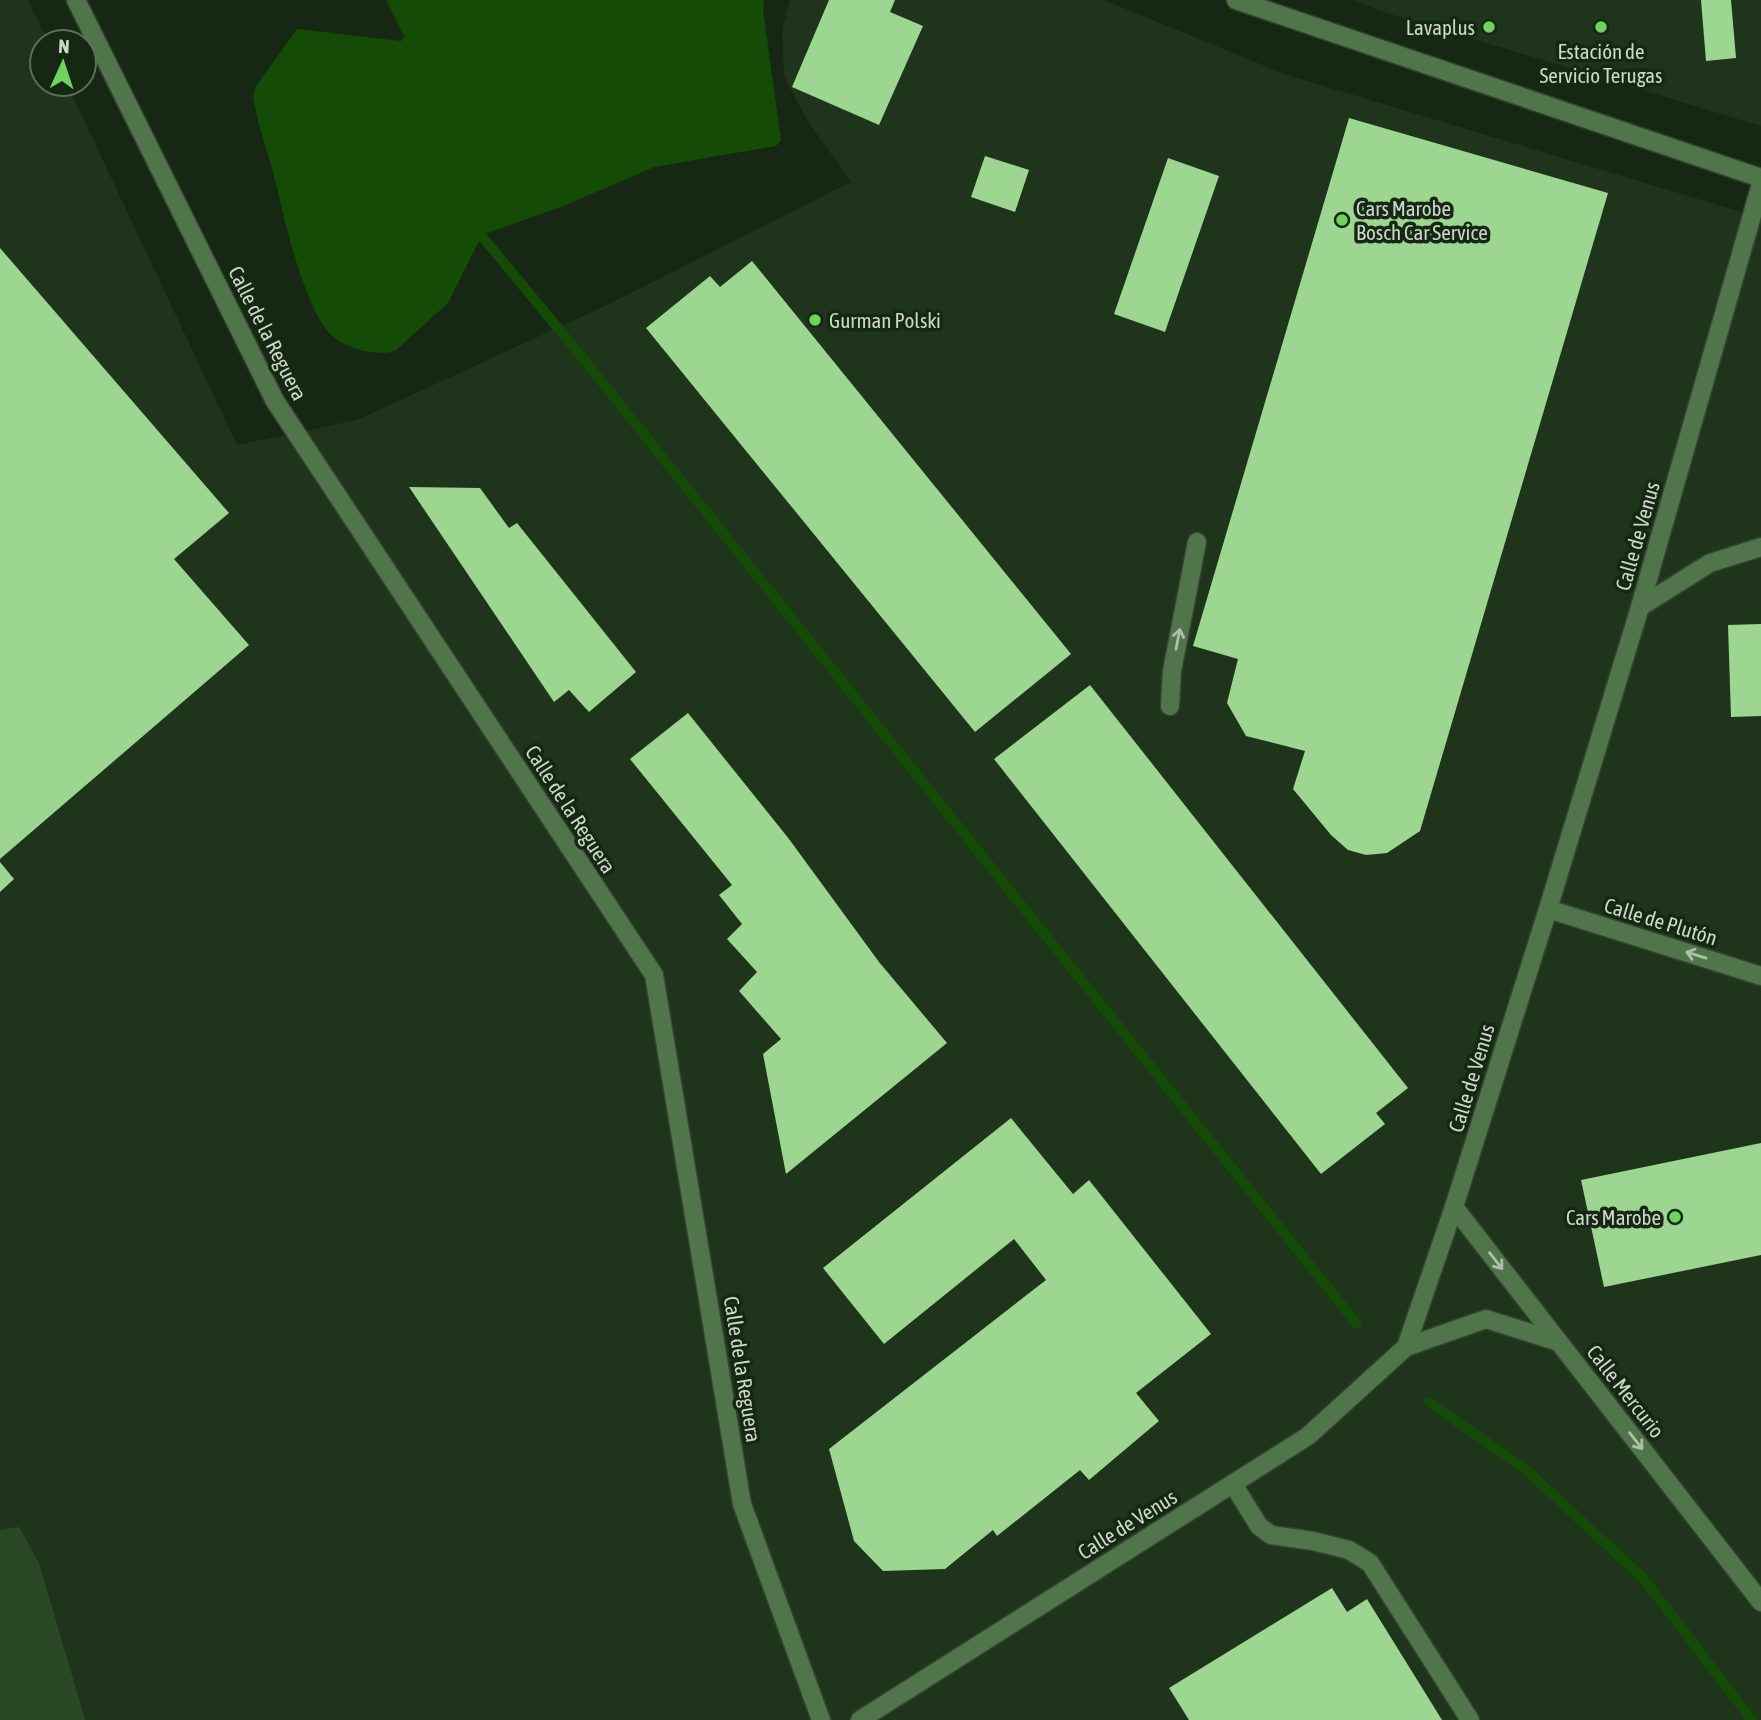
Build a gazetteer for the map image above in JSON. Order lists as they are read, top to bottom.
{
  "streets": {
    "street": [
      "Calle de la Reguera",
      "Calle de Venus",
      "Calle de Plutón",
      "Calle Mercurio"
    ]
  },
  "crossings": [
    ["Calle de Venus", "Calle de Plutón"],
    ["Calle de Venus", "Calle Mercurio"]
  ],
  "one_way": ["Calle de Plutón", "Calle Mercurio"],
  "places": [
    "Lavaplus",
    "Estación de Servicio Terugas",
    "Cars Marobe Bosch Car Service",
    "Gurman Polski",
    "Cars Marobe"
  ],
  "north": "top"
}
